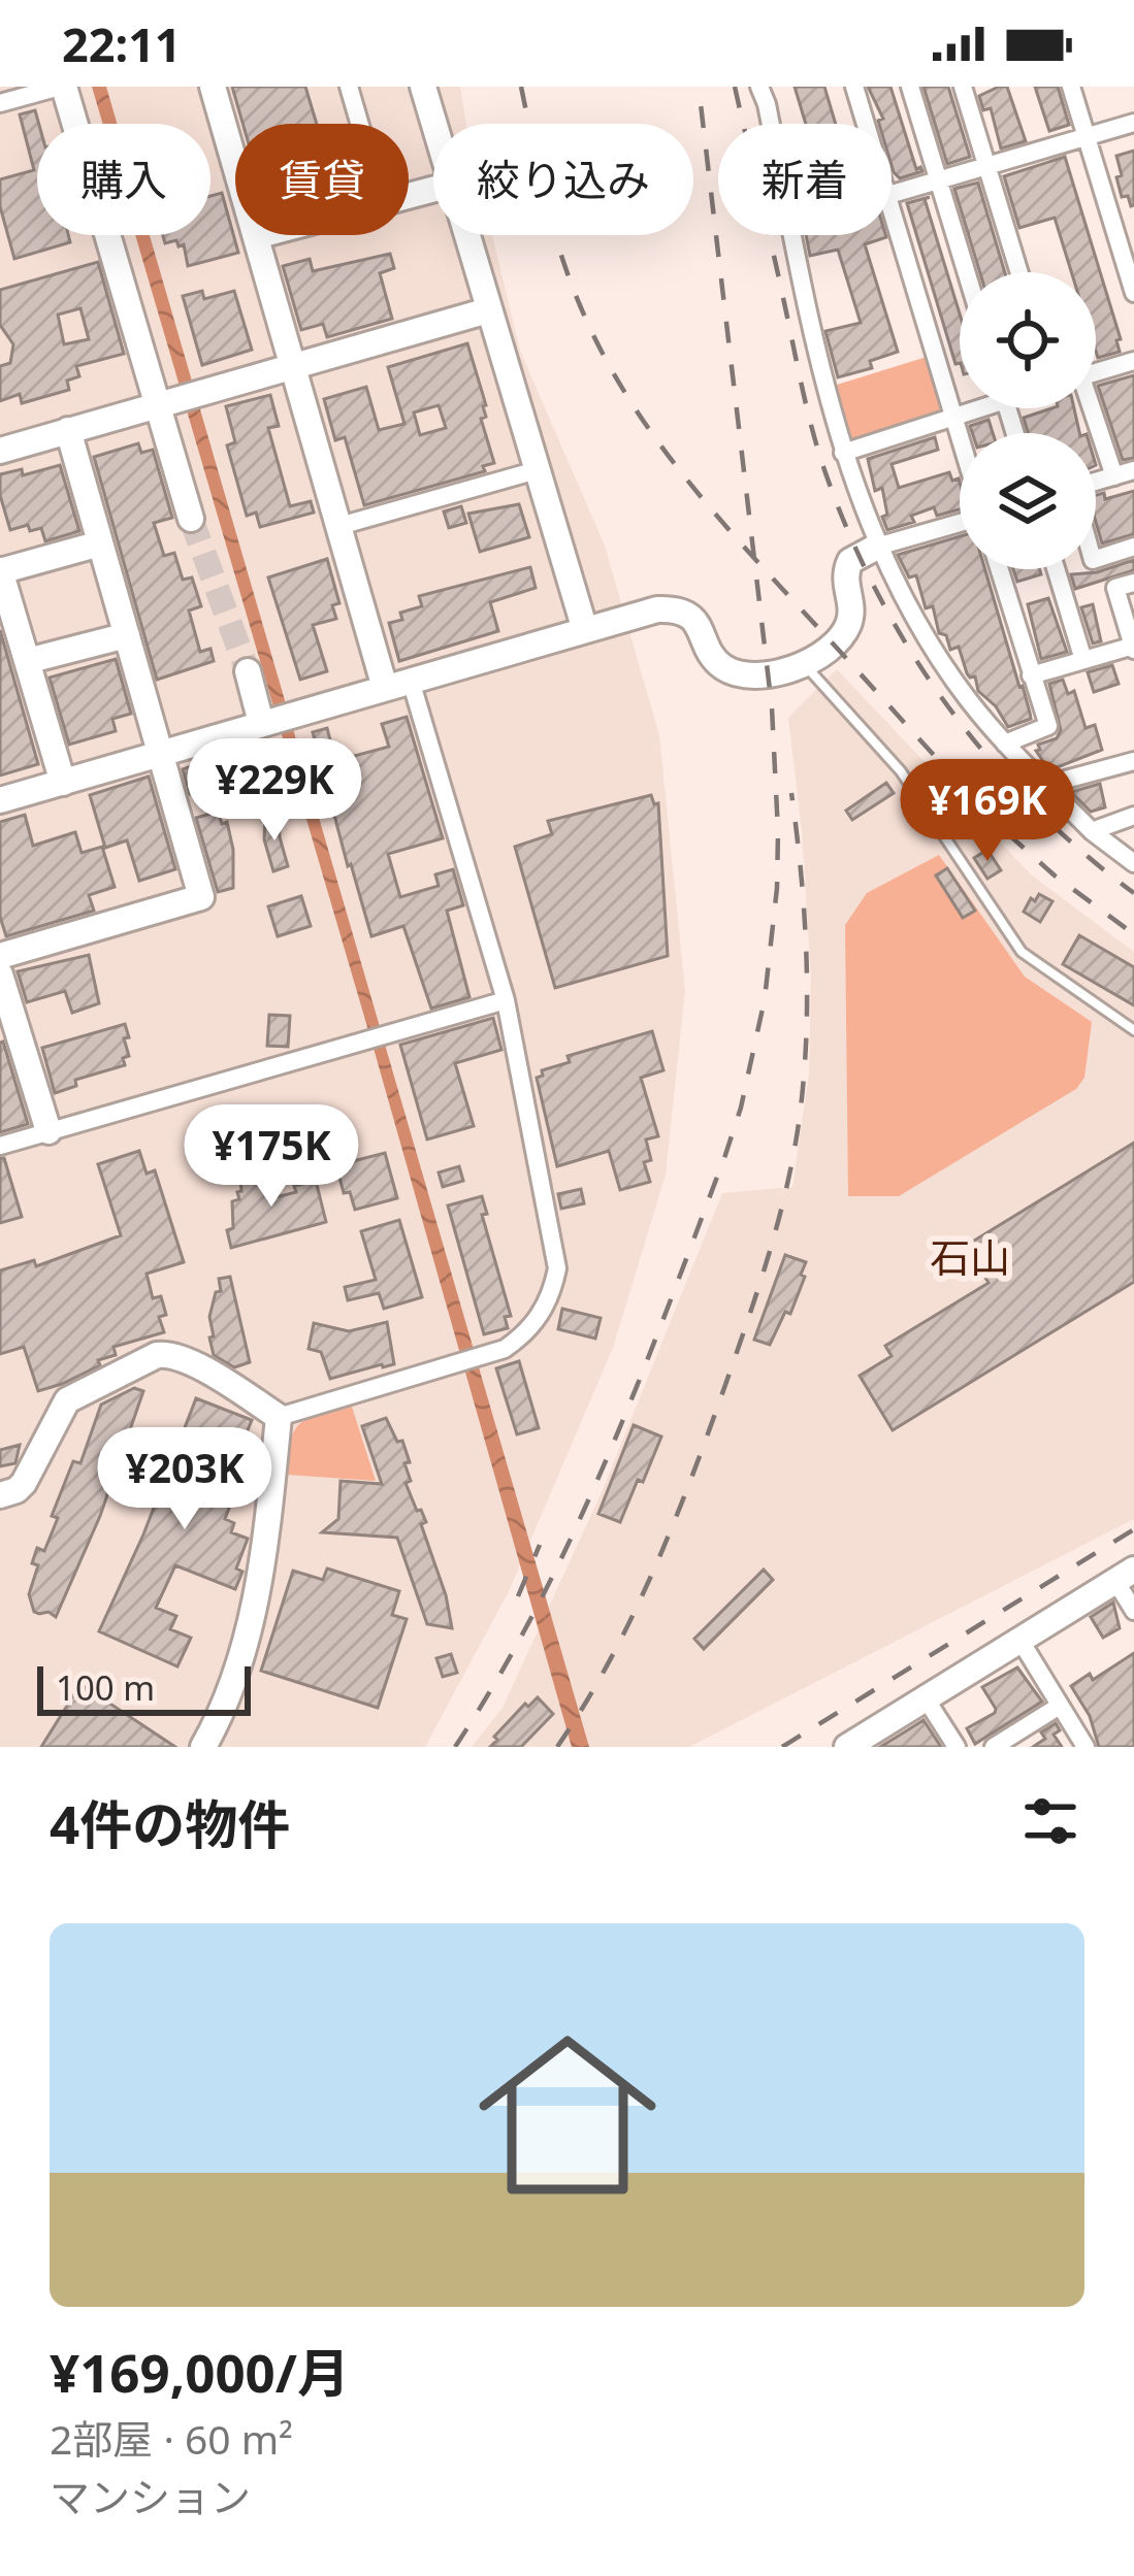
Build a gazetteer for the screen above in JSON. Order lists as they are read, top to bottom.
{
  "districts": ["石山"],
  "scale_bar": "100 m",
  "page": {
    "status": "22:11",
    "chip": [
      "購入",
      "賃貸",
      "絞り込み",
      "新着"
    ],
    "price": [
      "¥229K",
      "¥169K",
      "¥175K",
      "¥203K"
    ],
    "scale": "100 m",
    "heading": "4件の物件",
    "list": [
      {
        "name": "¥169,000/月",
        "note": "2部屋 · 60 m² · マンション"
      }
    ]
  }
}
